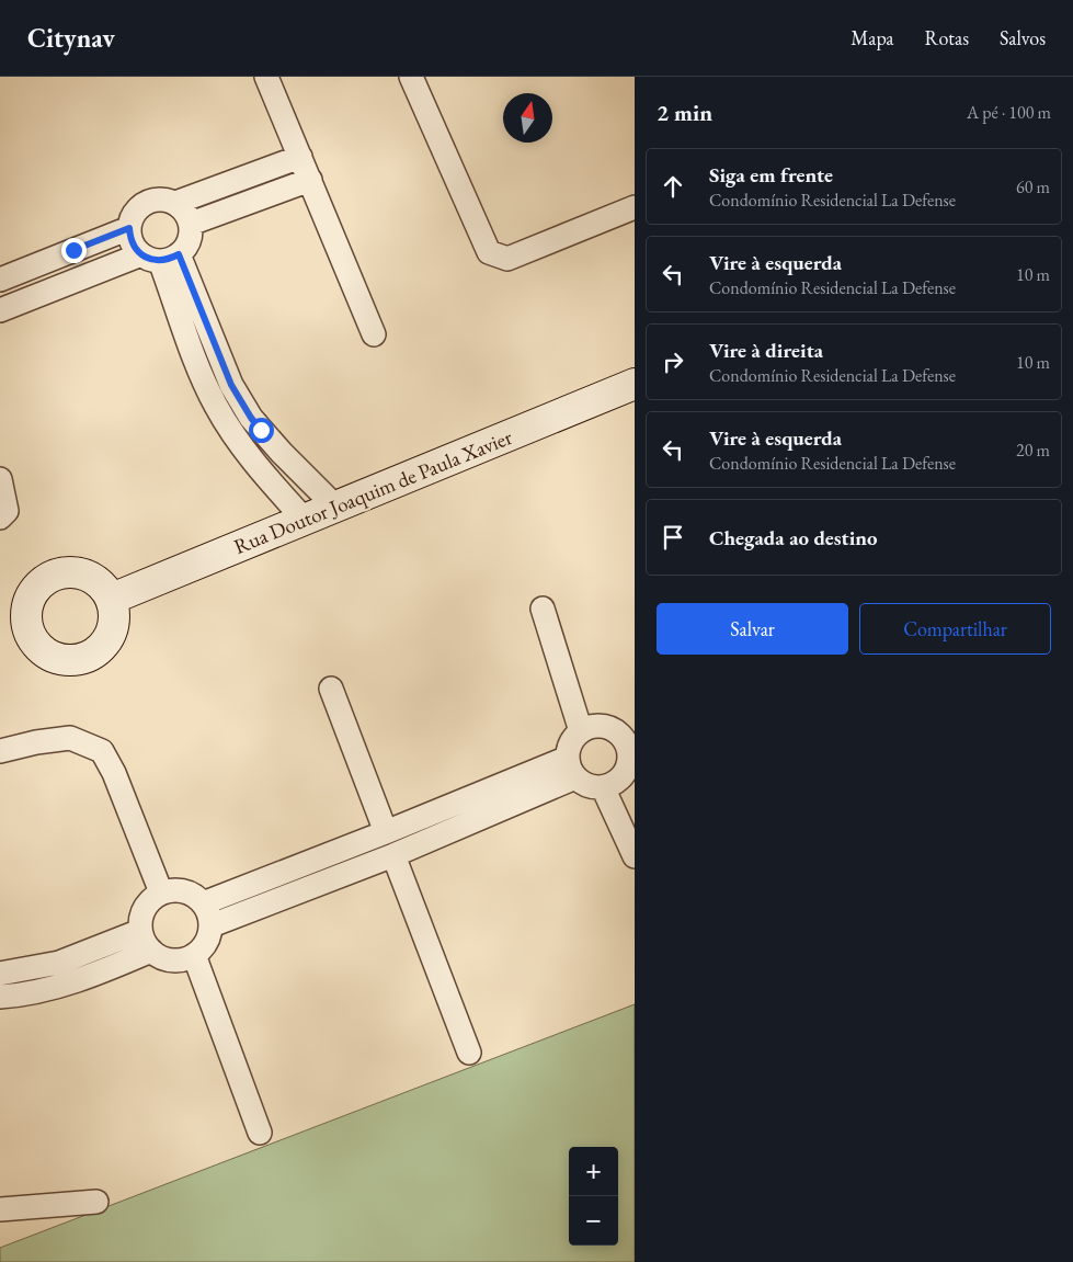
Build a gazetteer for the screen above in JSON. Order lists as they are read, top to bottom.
{
  "streets": {
    "street": ["Rua Doutor Joaquim de Paula Xavier"]
  },
  "north": "top",
  "page": {
    "header": "Citynav",
    "nav": ["Mapa", "Rotas", "Salvos"],
    "heading": ["2 min", "A pé · 100 m"],
    "list": [
      ["Siga em frente", "Condomínio Residencial La Defense", "60 m"],
      ["Vire à esquerda", "Condomínio Residencial La Defense", "10 m"],
      ["Vire à direita", "Condomínio Residencial La Defense", "10 m"],
      ["Vire à esquerda", "Condomínio Residencial La Defense", "20 m"],
      "Chegada ao destino"
    ],
    "buttons": ["Salvar", "Compartilhar"],
    "map_buttons": ["+", "−"]
  }
}
